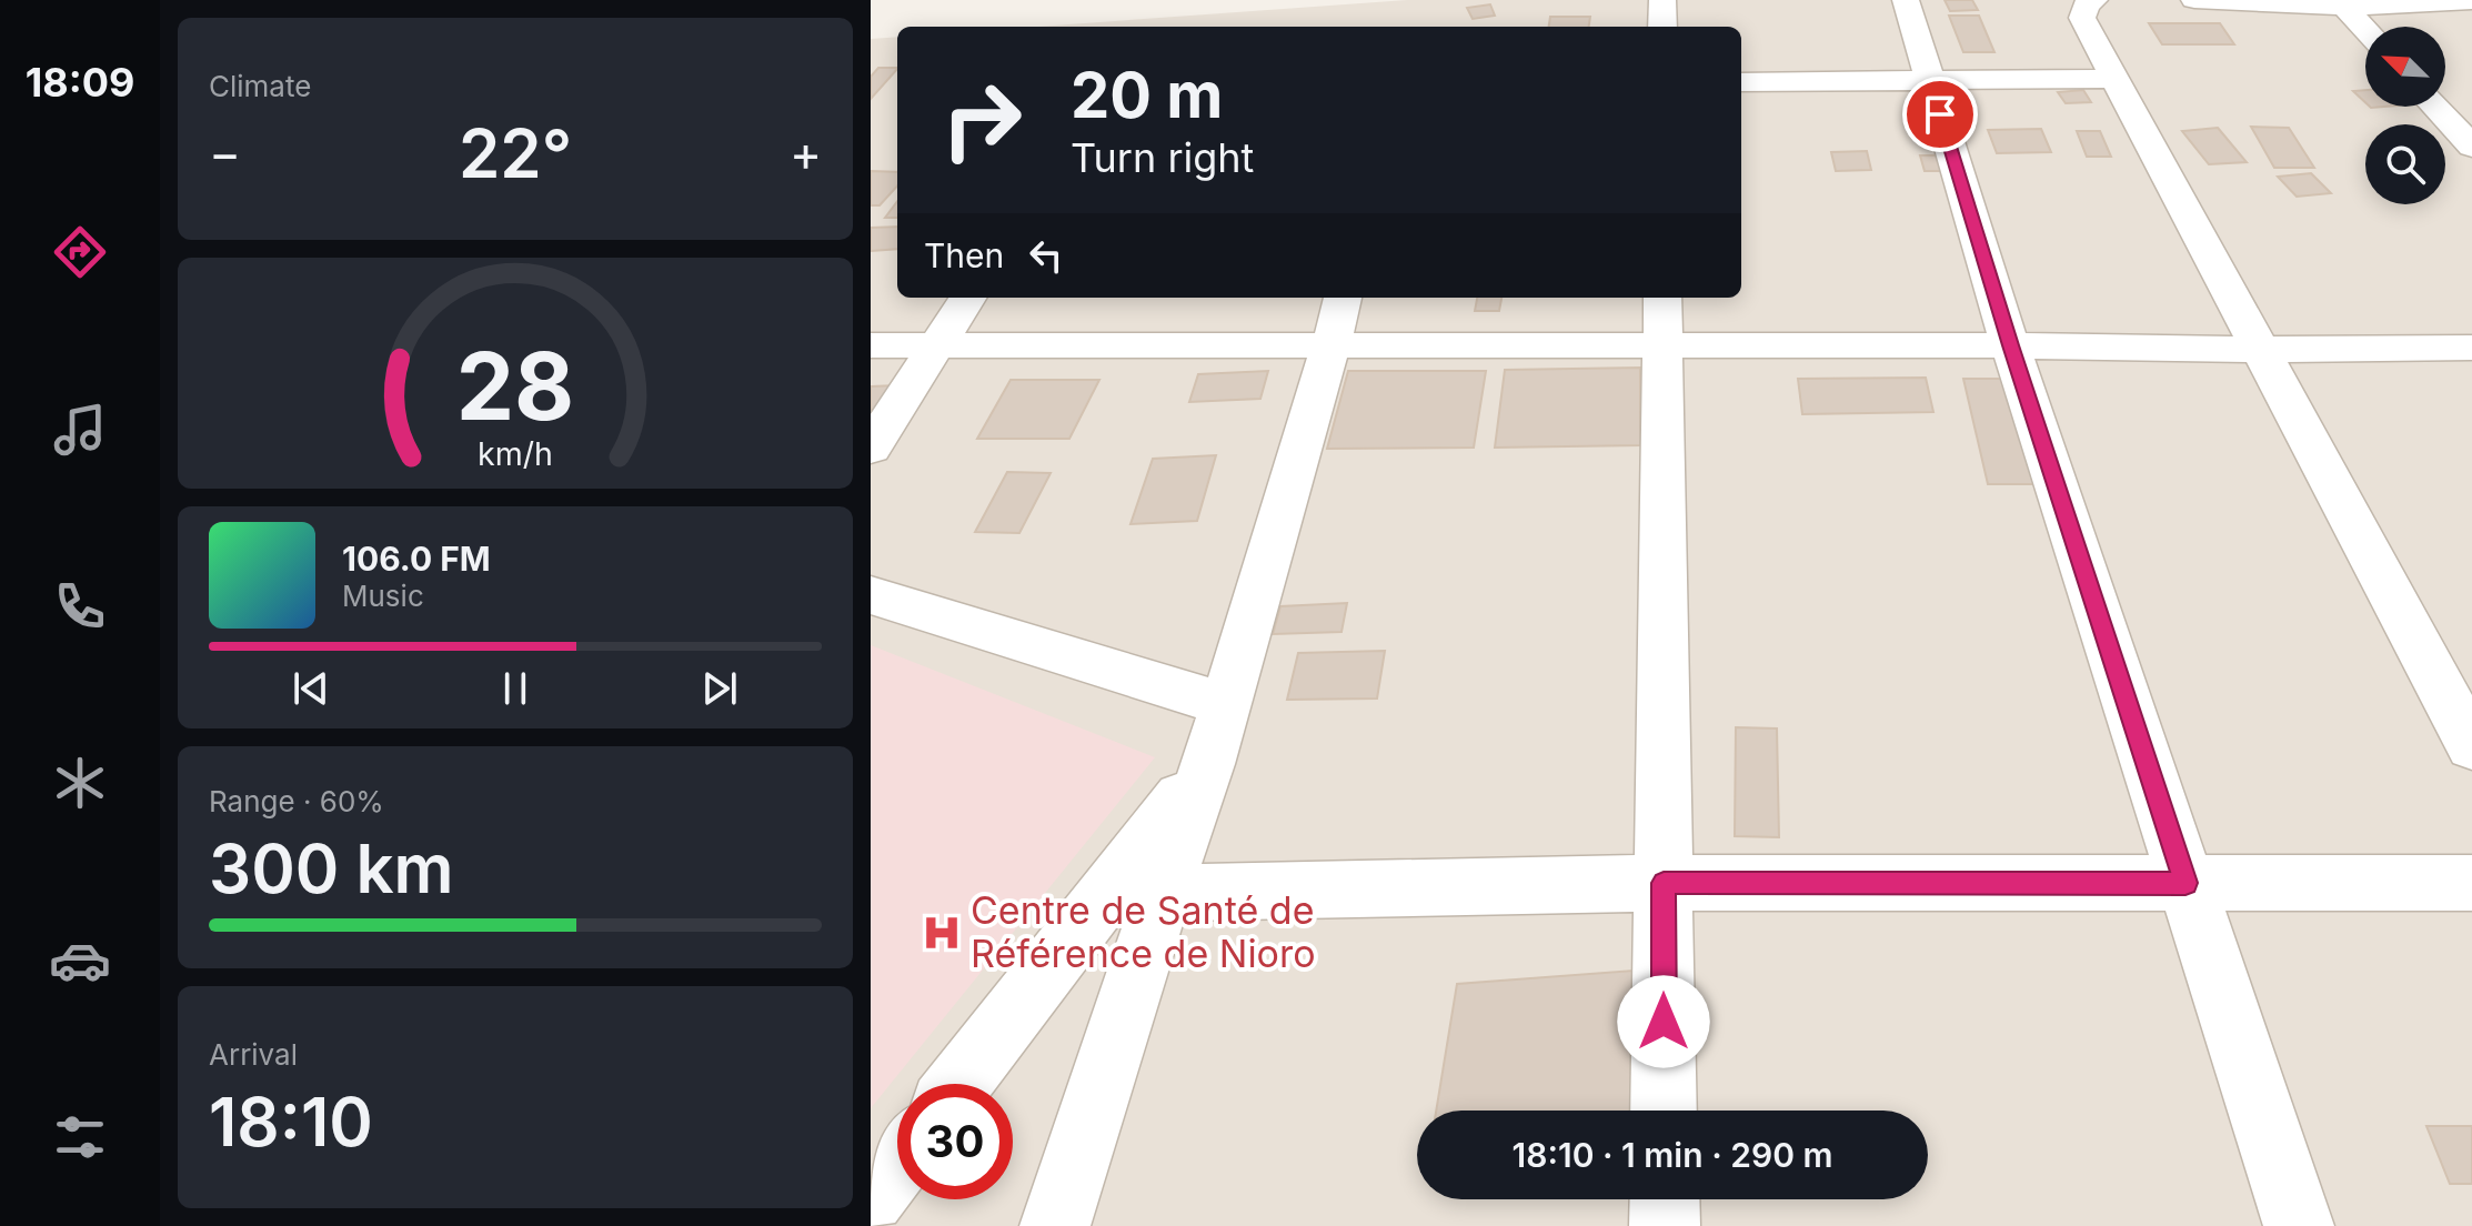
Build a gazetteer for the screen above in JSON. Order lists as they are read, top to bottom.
{
  "places": {
    "hospital": ["Centre de Santé de Référence de Nioro"]
  },
  "north": "top left",
  "page": {
    "tabs": "18:09",
    "tile": [
      "Climate",
      ["Range · 60%", "300 km"],
      ["Arrival", "18:10"]
    ],
    "turn": ["20 m", "Turn right"],
    "heat": ["−", "22°", "+"],
    "then": "Then",
    "song": ["106.0 FM", "Music"],
    "limit": "30",
    "trip": "18:10 · 1 min · 290 m",
    "gauge": ["28", "km/h"]
  }
}
